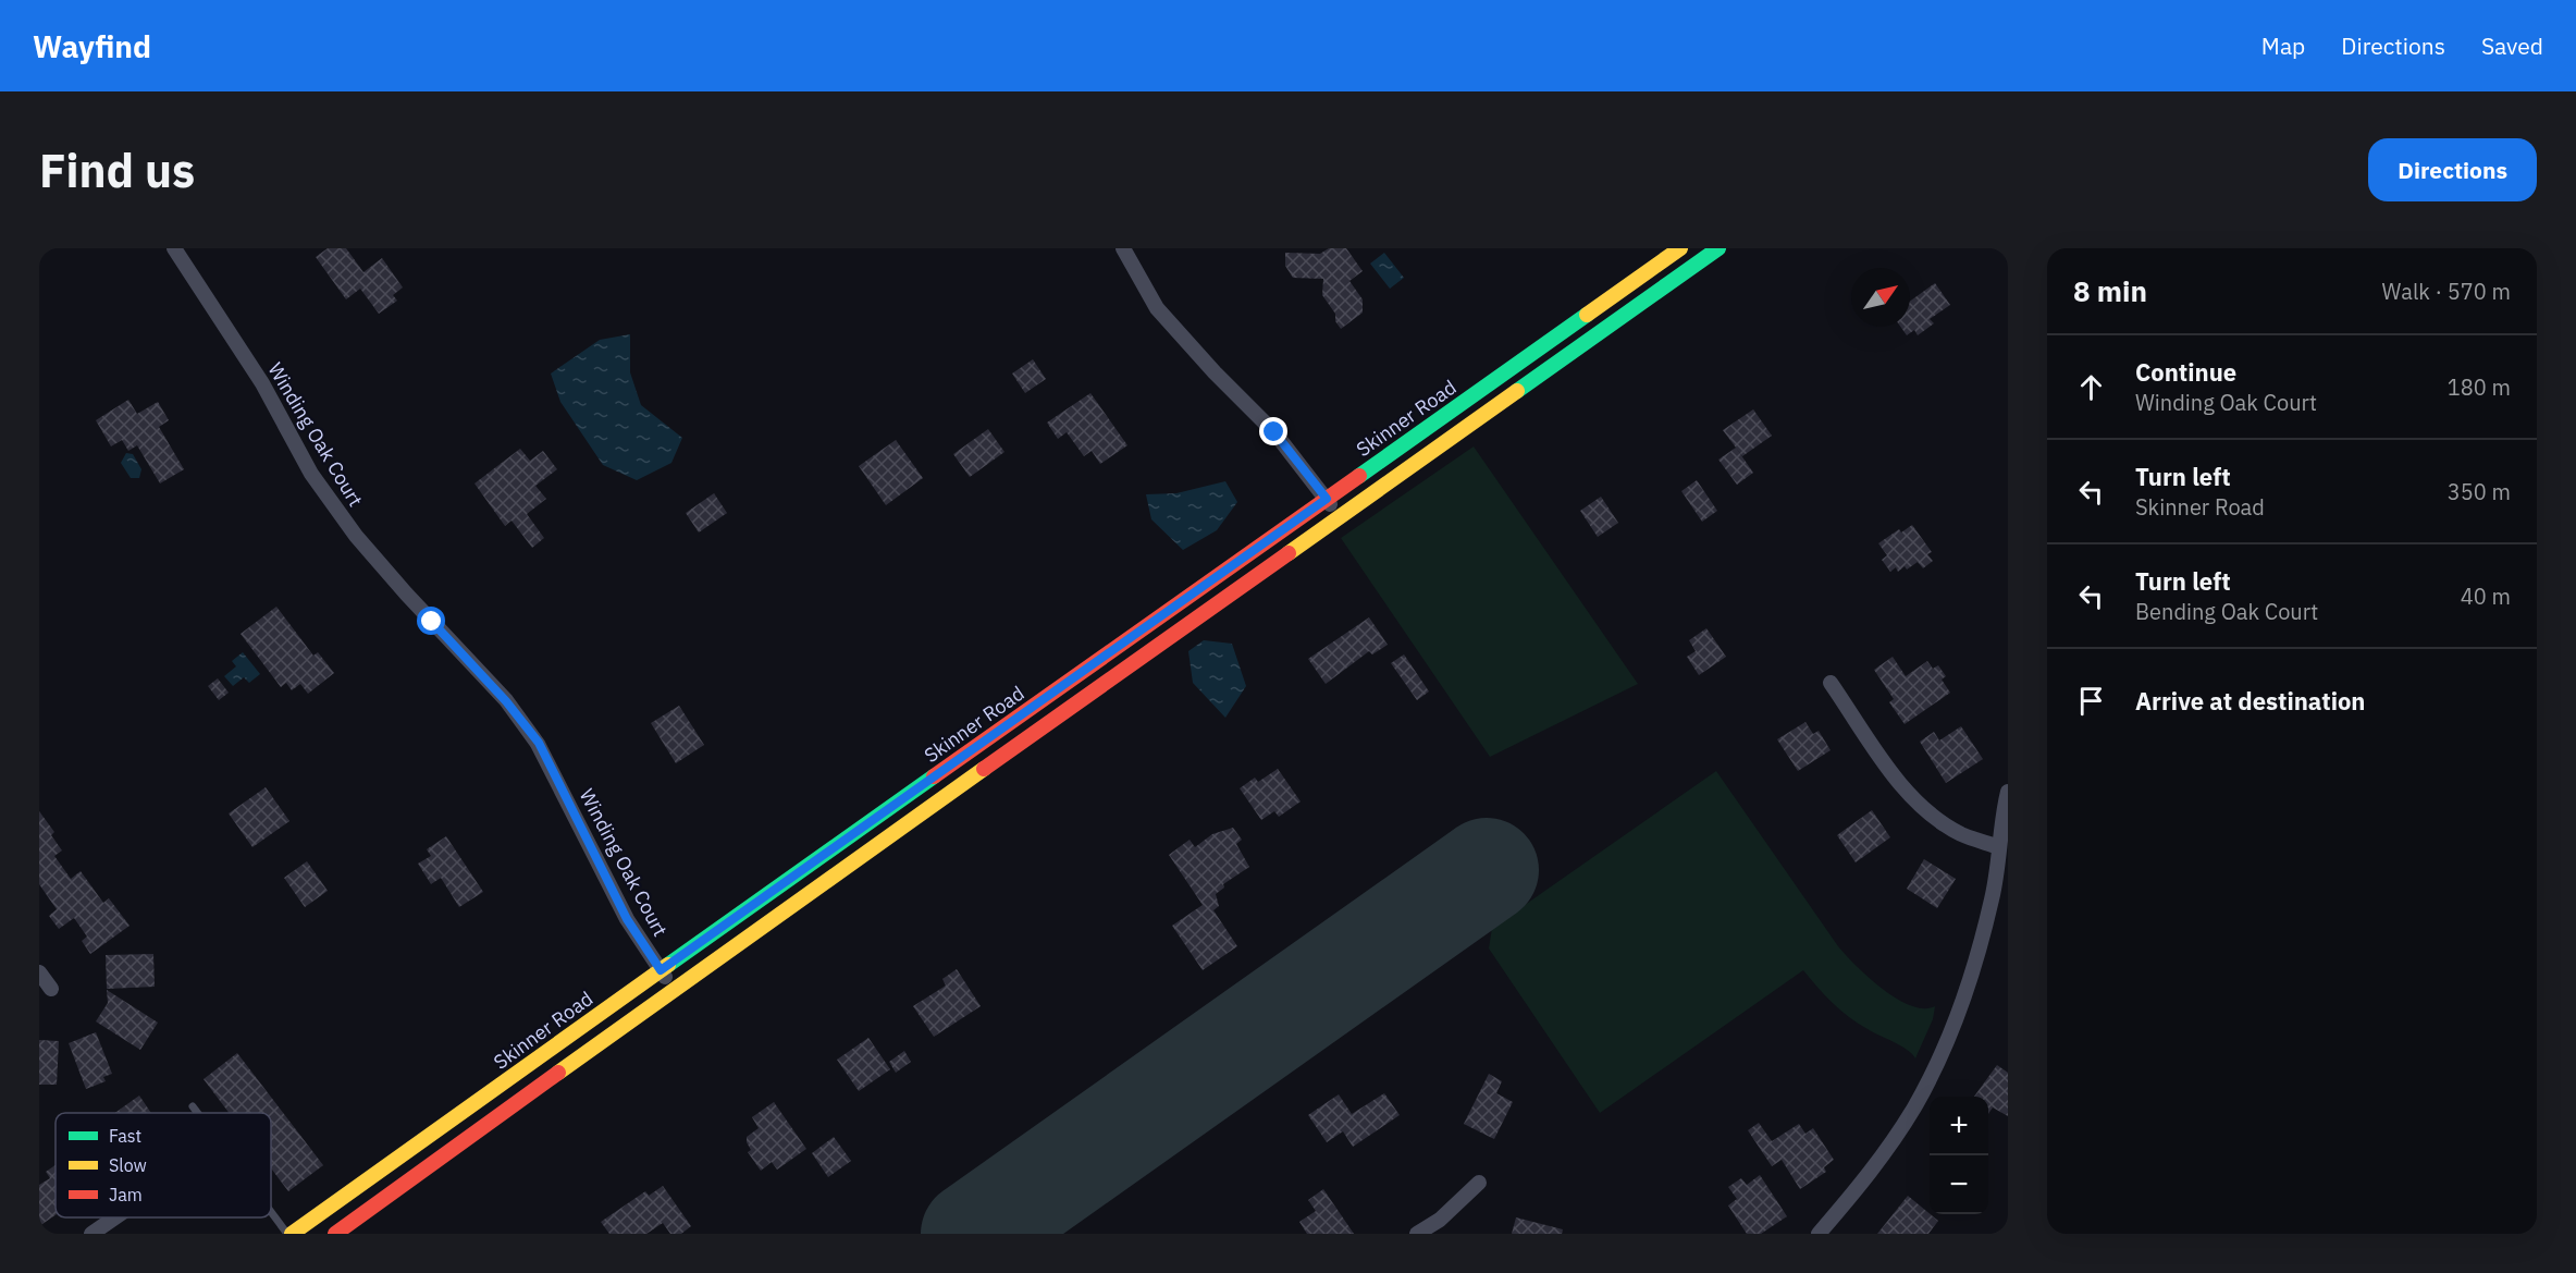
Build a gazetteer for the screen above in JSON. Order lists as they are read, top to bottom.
{
  "streets": {
    "street": ["Skinner Road", "Winding Oak Court"]
  },
  "crossings": [
    ["Skinner Road", "Winding Oak Court"]
  ],
  "legend": ["Fast", "Slow", "Jam"],
  "north": "top right",
  "page": {
    "header": "Wayfind",
    "nav": ["Map", "Directions", "Saved"],
    "buttons": "Directions",
    "title": "Find us",
    "heading": ["8 min", "Walk · 570 m"],
    "list": [
      ["Continue", "Winding Oak Court", "180 m"],
      ["Turn left", "Skinner Road", "350 m"],
      ["Turn left", "Bending Oak Court", "40 m"],
      "Arrive at destination"
    ],
    "map_buttons": ["+", "−"]
  }
}
